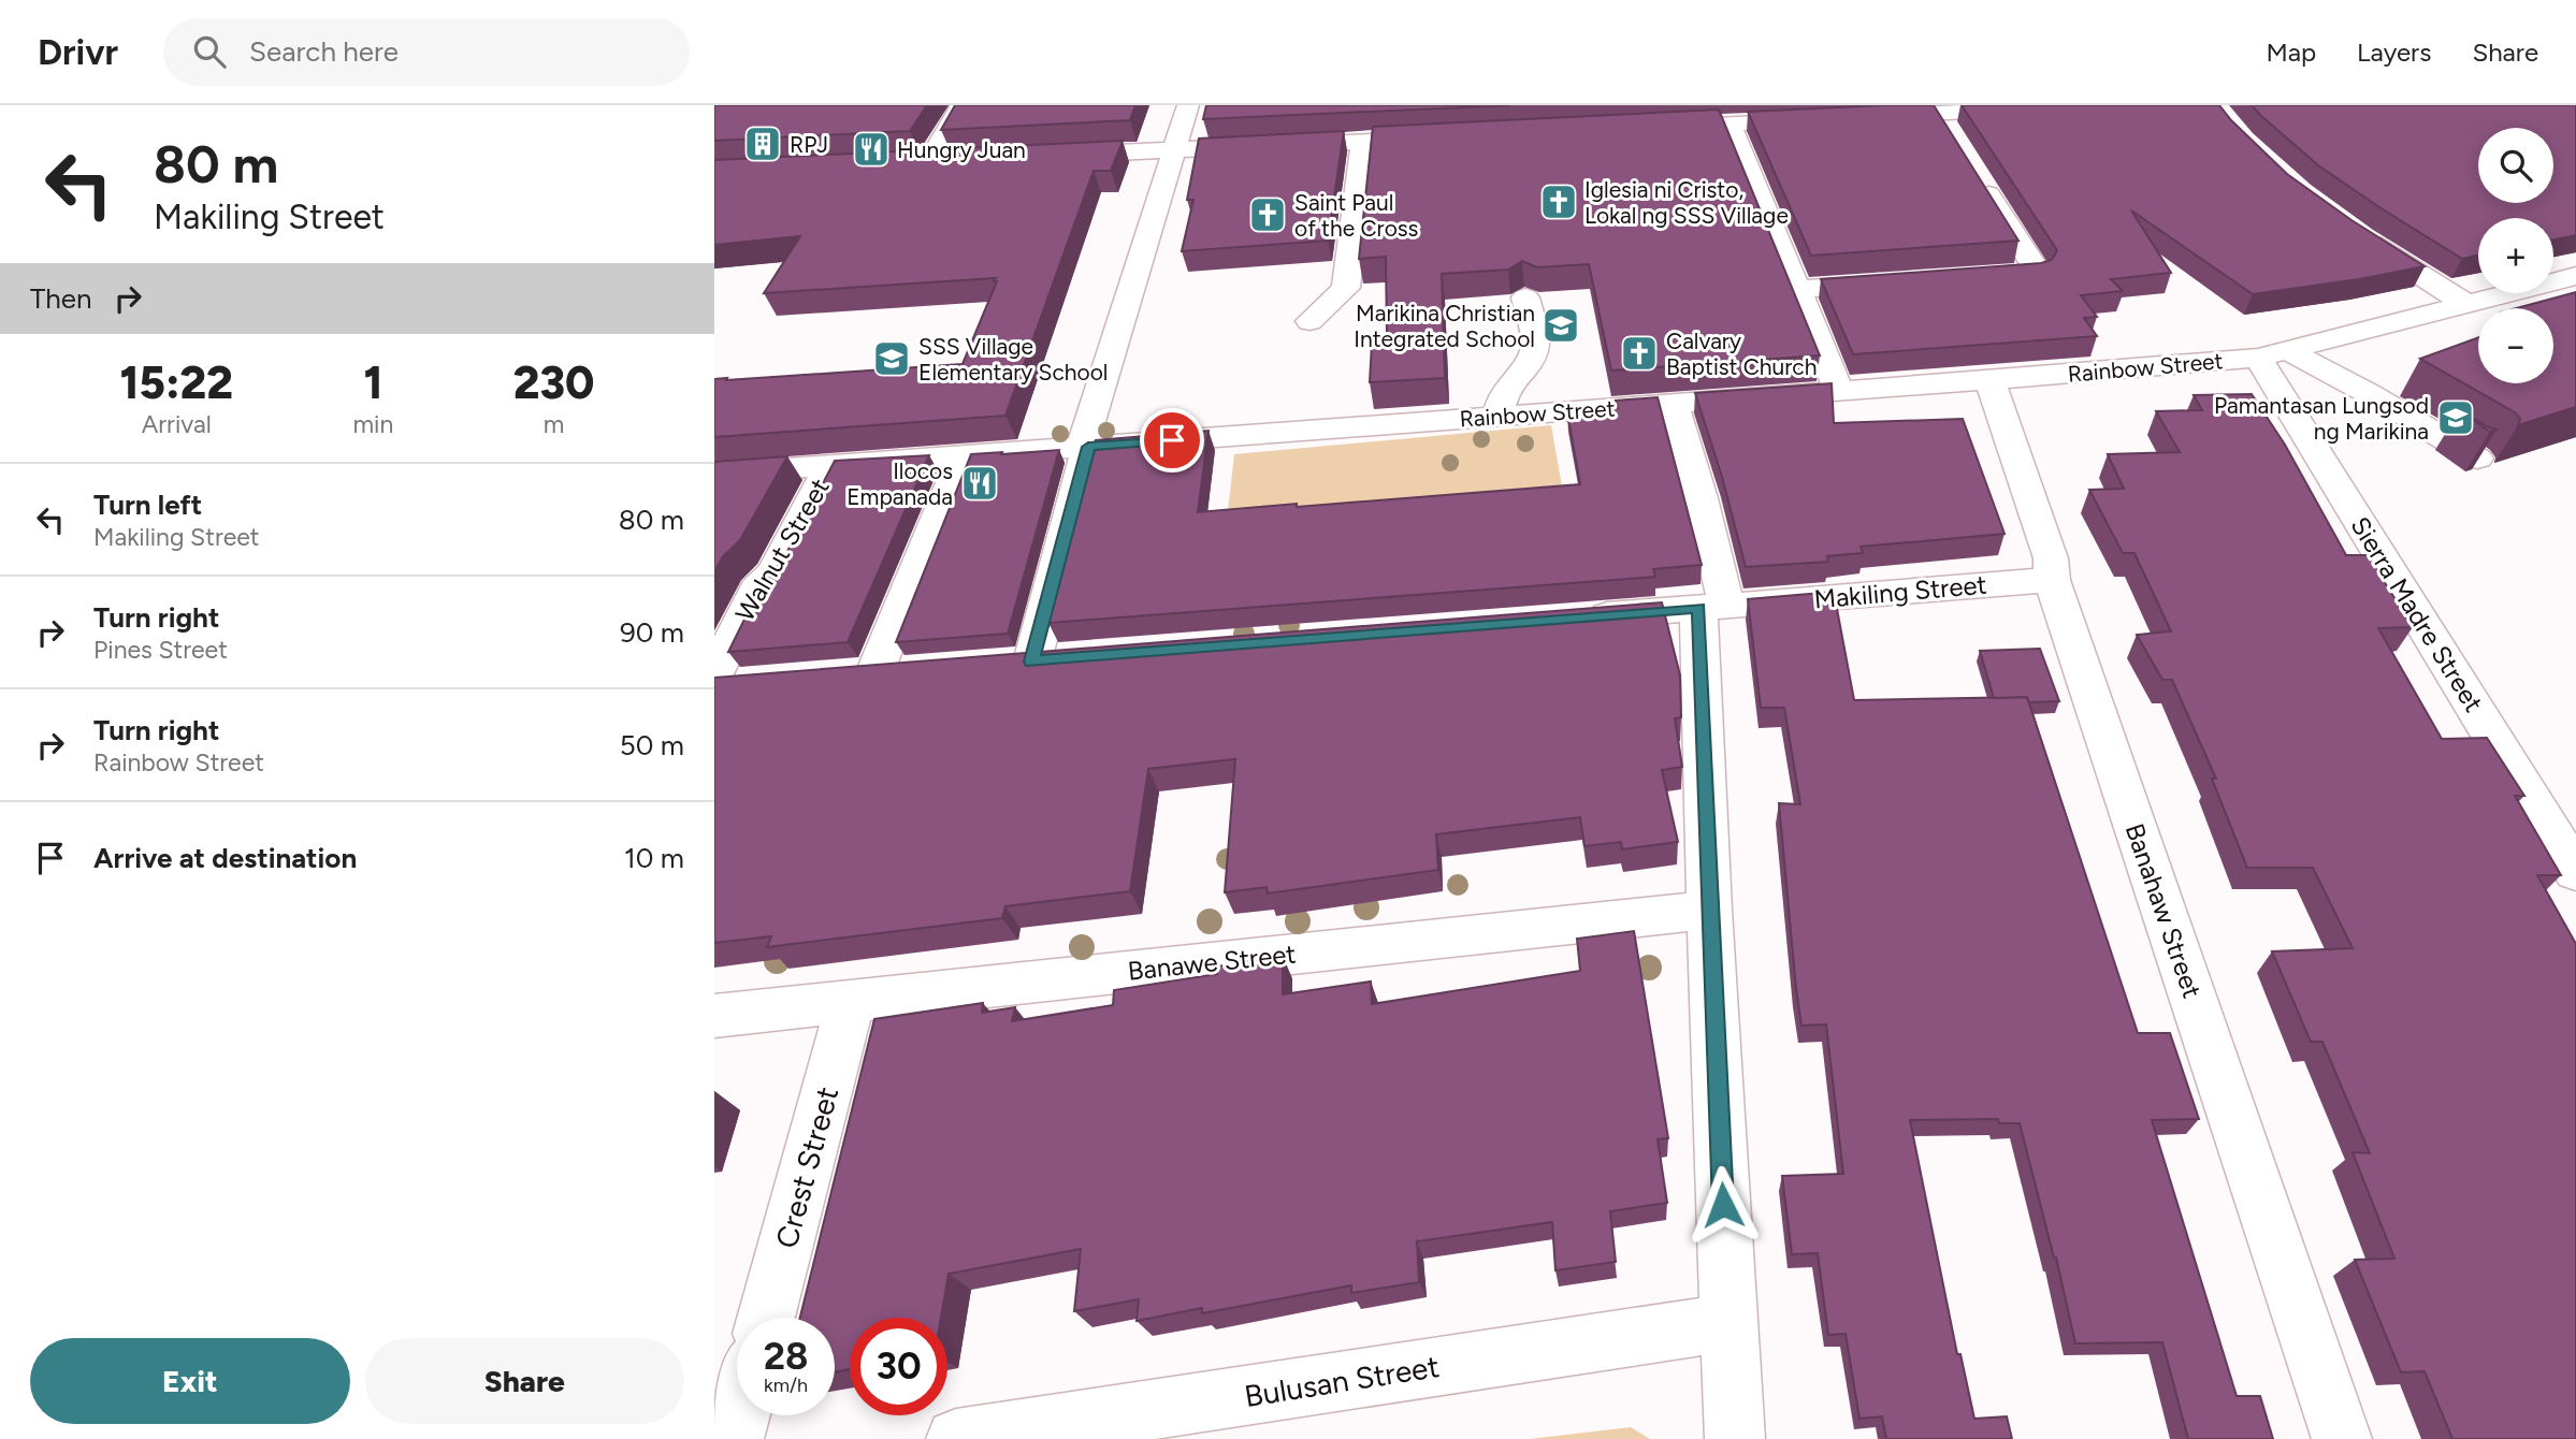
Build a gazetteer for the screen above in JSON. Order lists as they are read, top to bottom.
{
  "streets": {
    "street": [
      "Rainbow Street",
      "Walnut Street",
      "Makiling Street",
      "Sierra Madre Street",
      "Banahaw Street",
      "Banawe Street",
      "Crest Street",
      "Bulusan Street"
    ]
  },
  "crossings": [
    ["Rainbow Street", "Walnut Street"],
    ["Rainbow Street", "Sierra Madre Street"],
    ["Rainbow Street", "Banahaw Street"],
    ["Makiling Street", "Banahaw Street"],
    ["Banawe Street", "Crest Street"]
  ],
  "places": {
    "building": ["RPJ"],
    "restaurant": ["Hungry Juan", "Ilocos Empanada"],
    "church": ["Iglesia ni Cristo, Lokal ng SSS Village", "Saint Paul of the Cross", "Calvary Baptist Church"],
    "school or university": ["Marikina Christian Integrated School", "SSS Village Elementary School", "Pamantasan Lungsod ng Marikina"]
  },
  "page": {
    "header": "Drivr",
    "search": "Search here",
    "nav": ["Map", "Layers", "Share"],
    "turn": ["80 m", "Makiling Street"],
    "map_buttons": ["+", "−"],
    "then": "Then",
    "eta": [
      "15:22",
      "Arrival",
      "1",
      "min",
      "230",
      "m"
    ],
    "list": [
      {
        "name": "Turn left",
        "note": "Makiling Street",
        "value": "80 m"
      },
      {
        "name": "Turn right",
        "note": "Pines Street",
        "value": "90 m"
      },
      {
        "name": "Turn right",
        "note": "Rainbow Street",
        "value": "50 m"
      },
      {
        "name": "Arrive at destination",
        "value": "10 m"
      }
    ],
    "speed": "28 km/h",
    "limit": "30",
    "buttons": ["Exit", "Share"]
  }
}
